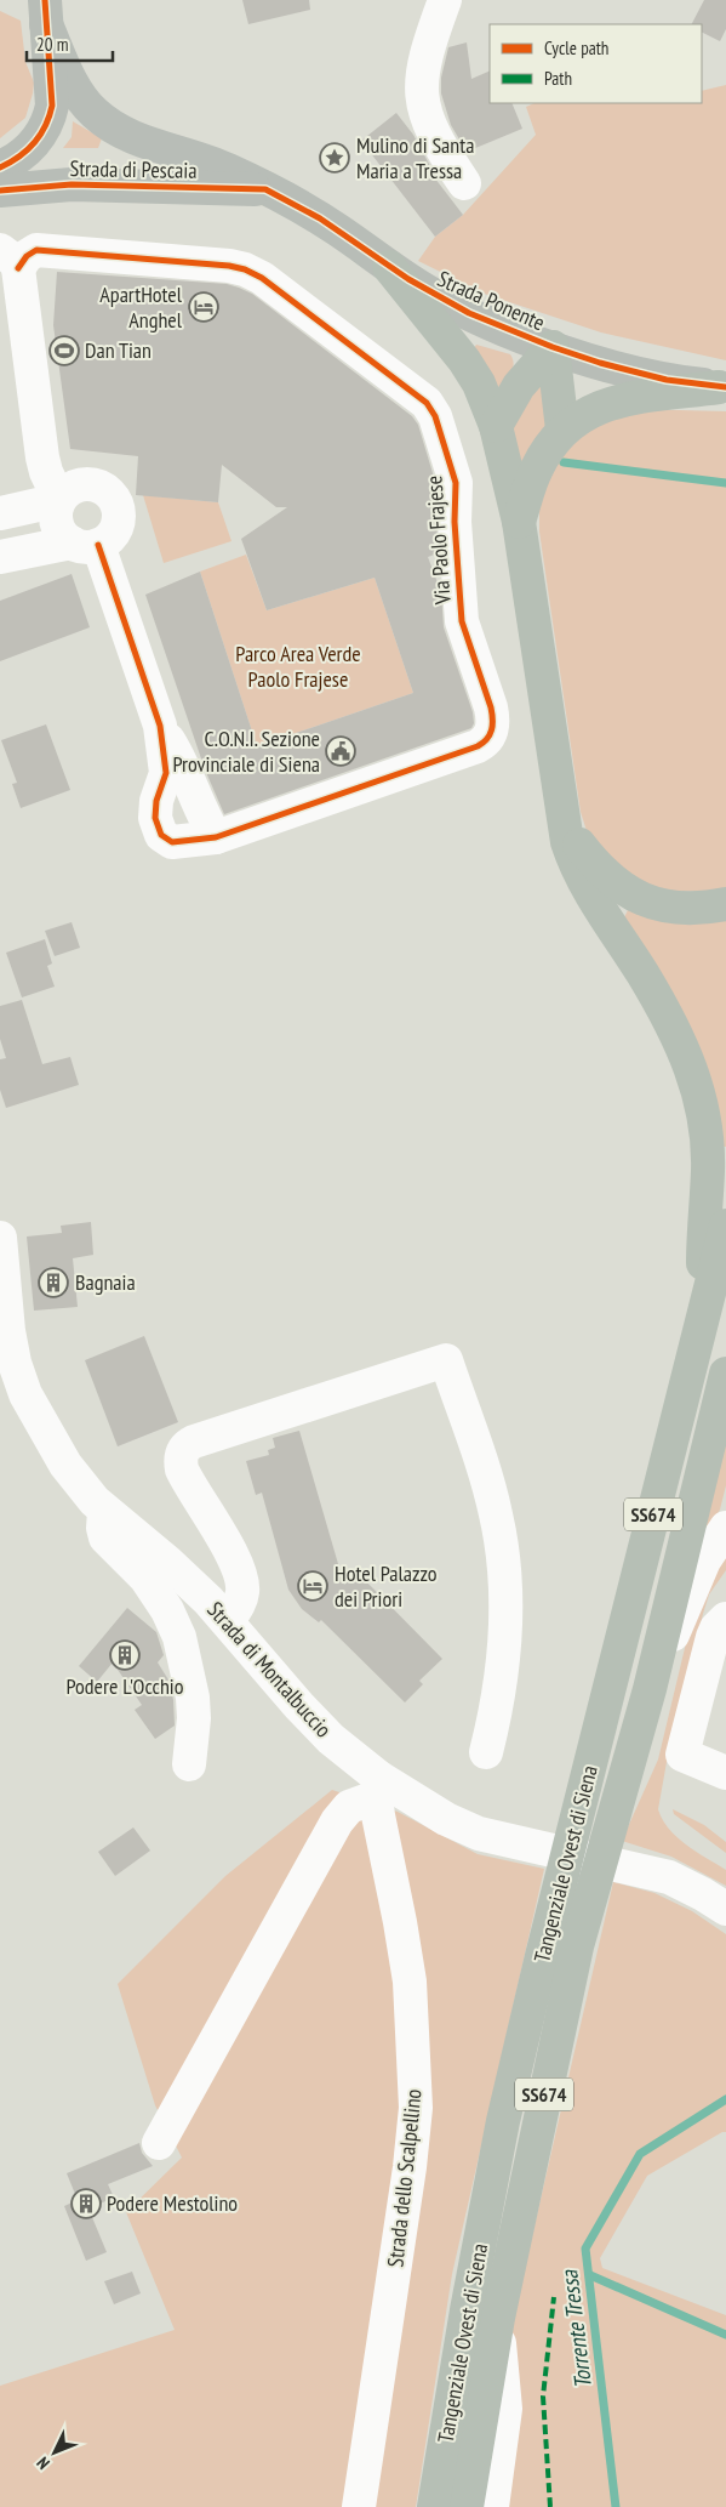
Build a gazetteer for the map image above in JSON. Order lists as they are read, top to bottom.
{
  "streets": {
    "highway": ["SS674", "Tangenziale Ovest di Siena"],
    "main road": ["Strada di Pescaia", "Strada Ponente"],
    "street": ["Via Paolo Frajese", "Strada di Montalbuccio", "Strada dello Scalpellino"]
  },
  "crossings": [
    ["Strada di Pescaia", "Strada Ponente"],
    ["Strada di Montalbuccio", "Strada dello Scalpellino"]
  ],
  "water": ["Torrente Tressa"],
  "parks": ["Parco Area Verde Paolo Frajese"],
  "places": {
    "place": ["Mulino di Santa Maria a Tressa"],
    "hotel": ["ApartHotel Anghel", "Hotel Palazzo dei Priori"],
    "sports": ["Dan Tian"],
    "public building": ["C.O.N.I. Sezione Provinciale di Siena"],
    "building": ["Bagnaia", "Podere L'Occhio", "Podere Mestolino"]
  },
  "legend": ["Cycle path", "Path"],
  "scale_bar": "20 m",
  "north": "bottom left"
}
